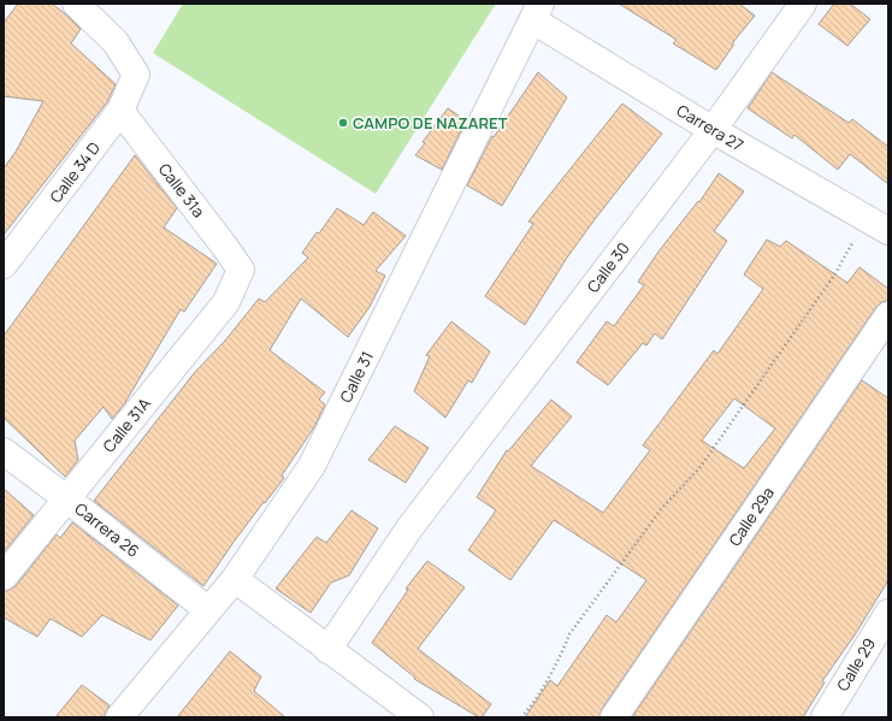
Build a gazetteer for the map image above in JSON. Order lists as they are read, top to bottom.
{
  "streets": {
    "street": [
      "Carrera 27",
      "Calle 34 D",
      "Calle 31a",
      "Calle 30",
      "Calle 31",
      "Calle 31A",
      "Calle 29a",
      "Carrera 26",
      "Calle 29"
    ]
  },
  "crossings": [
    ["Carrera 27", "Calle 30"],
    ["Carrera 27", "Calle 31"],
    ["Calle 34 D", "Calle 31a"],
    ["Calle 31a", "Calle 31A"],
    ["Calle 31", "Carrera 26"],
    ["Calle 31A", "Carrera 26"]
  ],
  "places": ["CAMPO DE NAZARET"]
}
